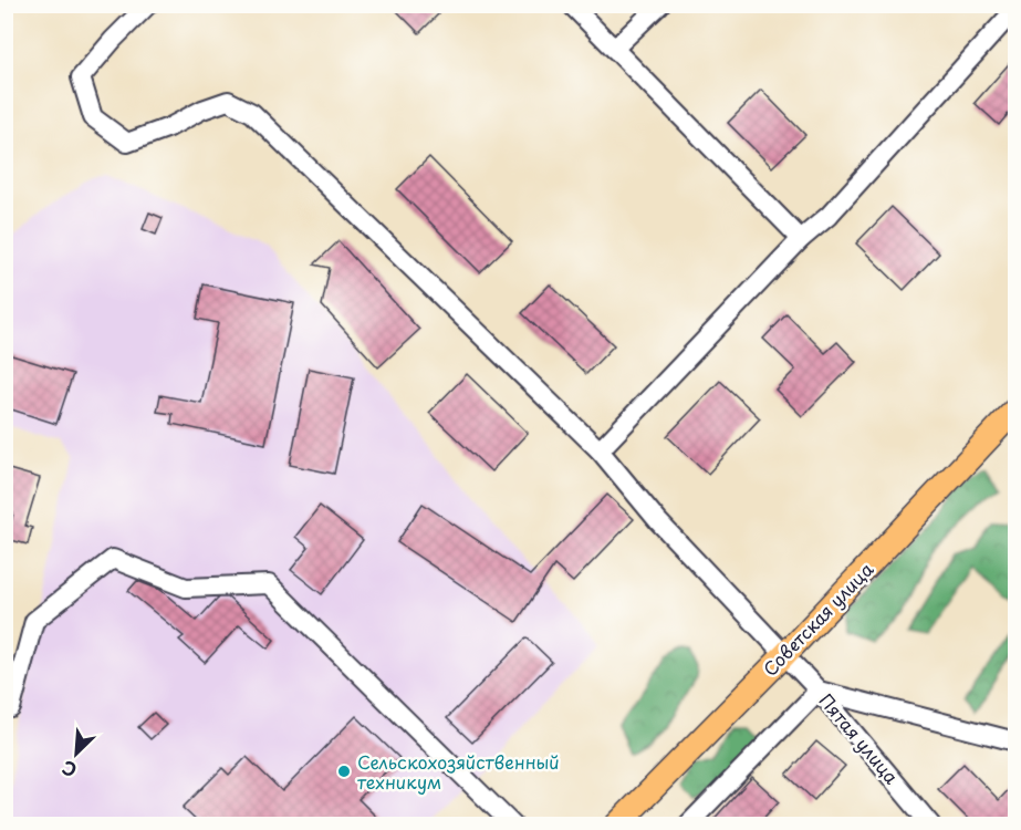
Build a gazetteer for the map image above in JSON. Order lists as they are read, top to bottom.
{
  "streets": {
    "main road": ["Советская улица"],
    "street": ["Пятая улица"]
  },
  "crossings": [
    ["Советская улица", "Пятая улица"]
  ],
  "places": ["Сельскохозяйственный техникум"],
  "north": "bottom left"
}
